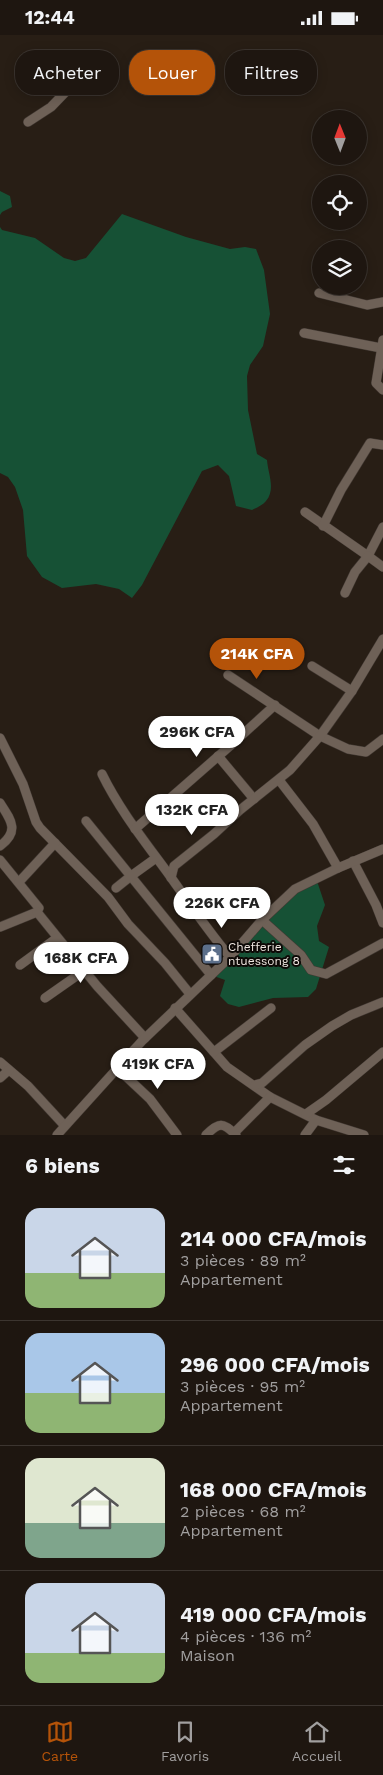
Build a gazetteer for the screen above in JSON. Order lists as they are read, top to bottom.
{
  "places": {
    "public building": ["Chefferie ntuessong 8"]
  },
  "north": "top",
  "page": {
    "status": "12:44",
    "chip": ["Acheter", "Louer", "Filtres"],
    "price": [
      "214K CFA",
      "296K CFA",
      "132K CFA",
      "226K CFA",
      "168K CFA",
      "419K CFA"
    ],
    "heading": "6 biens",
    "list": [
      {
        "name": "214 000 CFA/mois",
        "note": "3 pièces · 89 m² · Appartement"
      },
      {
        "name": "296 000 CFA/mois",
        "note": "3 pièces · 95 m² · Appartement"
      },
      {
        "name": "168 000 CFA/mois",
        "note": "2 pièces · 68 m² · Appartement"
      },
      {
        "name": "419 000 CFA/mois",
        "note": "4 pièces · 136 m² · Maison"
      }
    ],
    "tabs": ["Carte", "Favoris", "Accueil"]
  }
}
